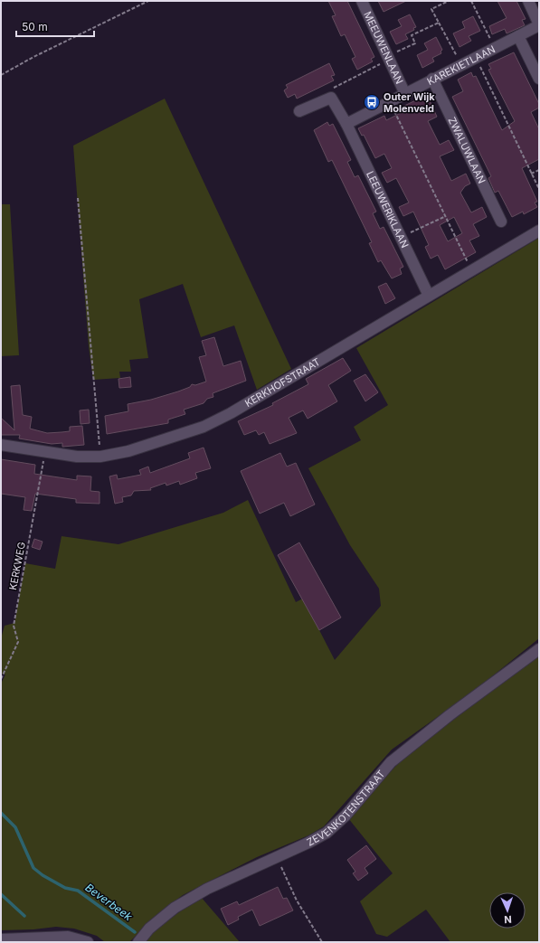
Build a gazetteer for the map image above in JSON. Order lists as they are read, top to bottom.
{
  "streets": {
    "street": [
      "MEEUWENLAAN",
      "KAREKIETLAAN",
      "ZWALUWLAAN",
      "LEEUWERIKLAAN",
      "KERKHOFSTRAAT",
      "ZEVENKOTENSTRAAT"
    ],
    "path": ["KERKWEG"]
  },
  "crossings": [
    ["MEEUWENLAAN", "KAREKIETLAAN"],
    ["KAREKIETLAAN", "ZWALUWLAAN"],
    ["KAREKIETLAAN", "LEEUWERIKLAAN"],
    ["LEEUWERIKLAAN", "KERKHOFSTRAAT"],
    ["KERKHOFSTRAAT", "KERKWEG"]
  ],
  "water": ["Beverbeek"],
  "places": {
    "bus stop": ["Outer Wijk Molenveld"]
  },
  "scale_bar": "50 m",
  "north": "bottom"
}
